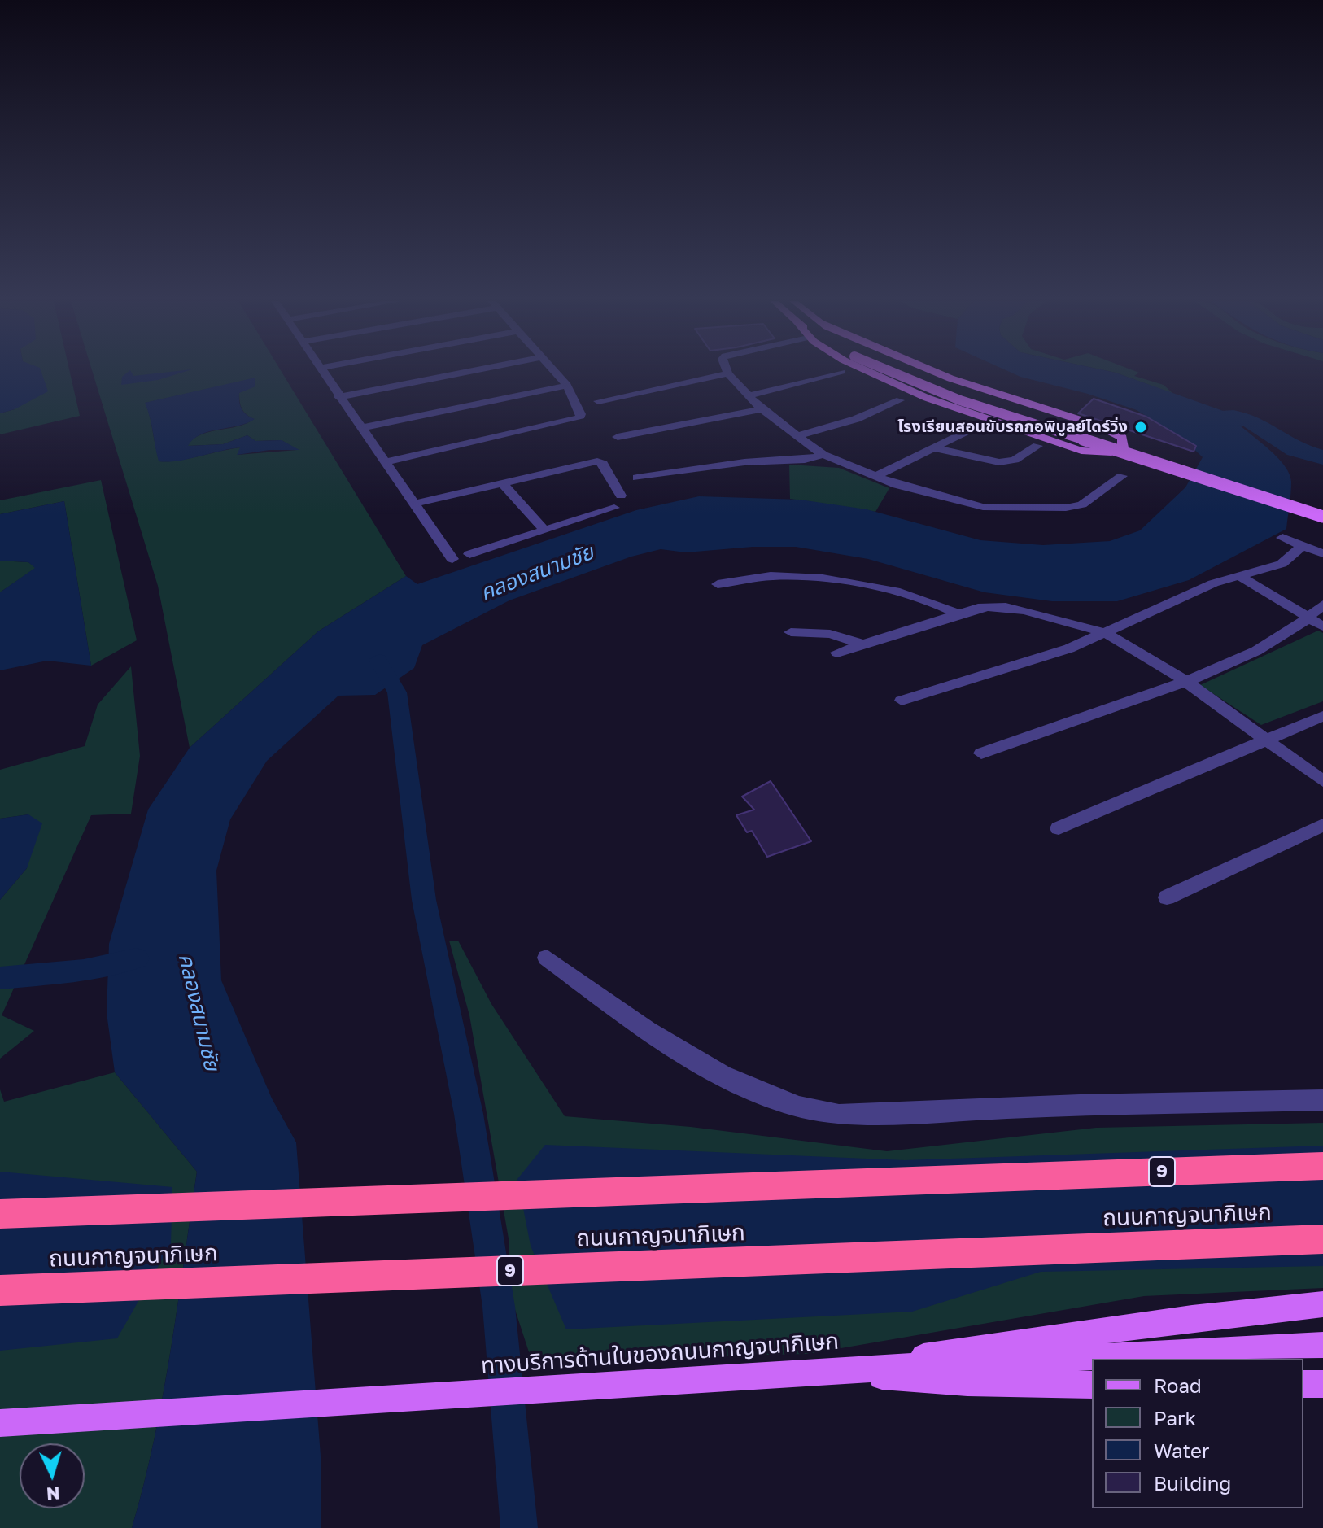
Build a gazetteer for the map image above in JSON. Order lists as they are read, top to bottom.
{
  "streets": {
    "highway": ["9", "ถนนกาญจนาภิเษก"],
    "main road": ["ทางบริการด้านในของถนนกาญจนาภิเษก"]
  },
  "water": ["คลองสนามชัย"],
  "places": ["โรงเรียนสอนขับรถกอพิบูลย์ไดร์วิ่ง"],
  "legend": [
    "Road",
    "Park",
    "Water",
    "Building"
  ],
  "north": "bottom"
}
